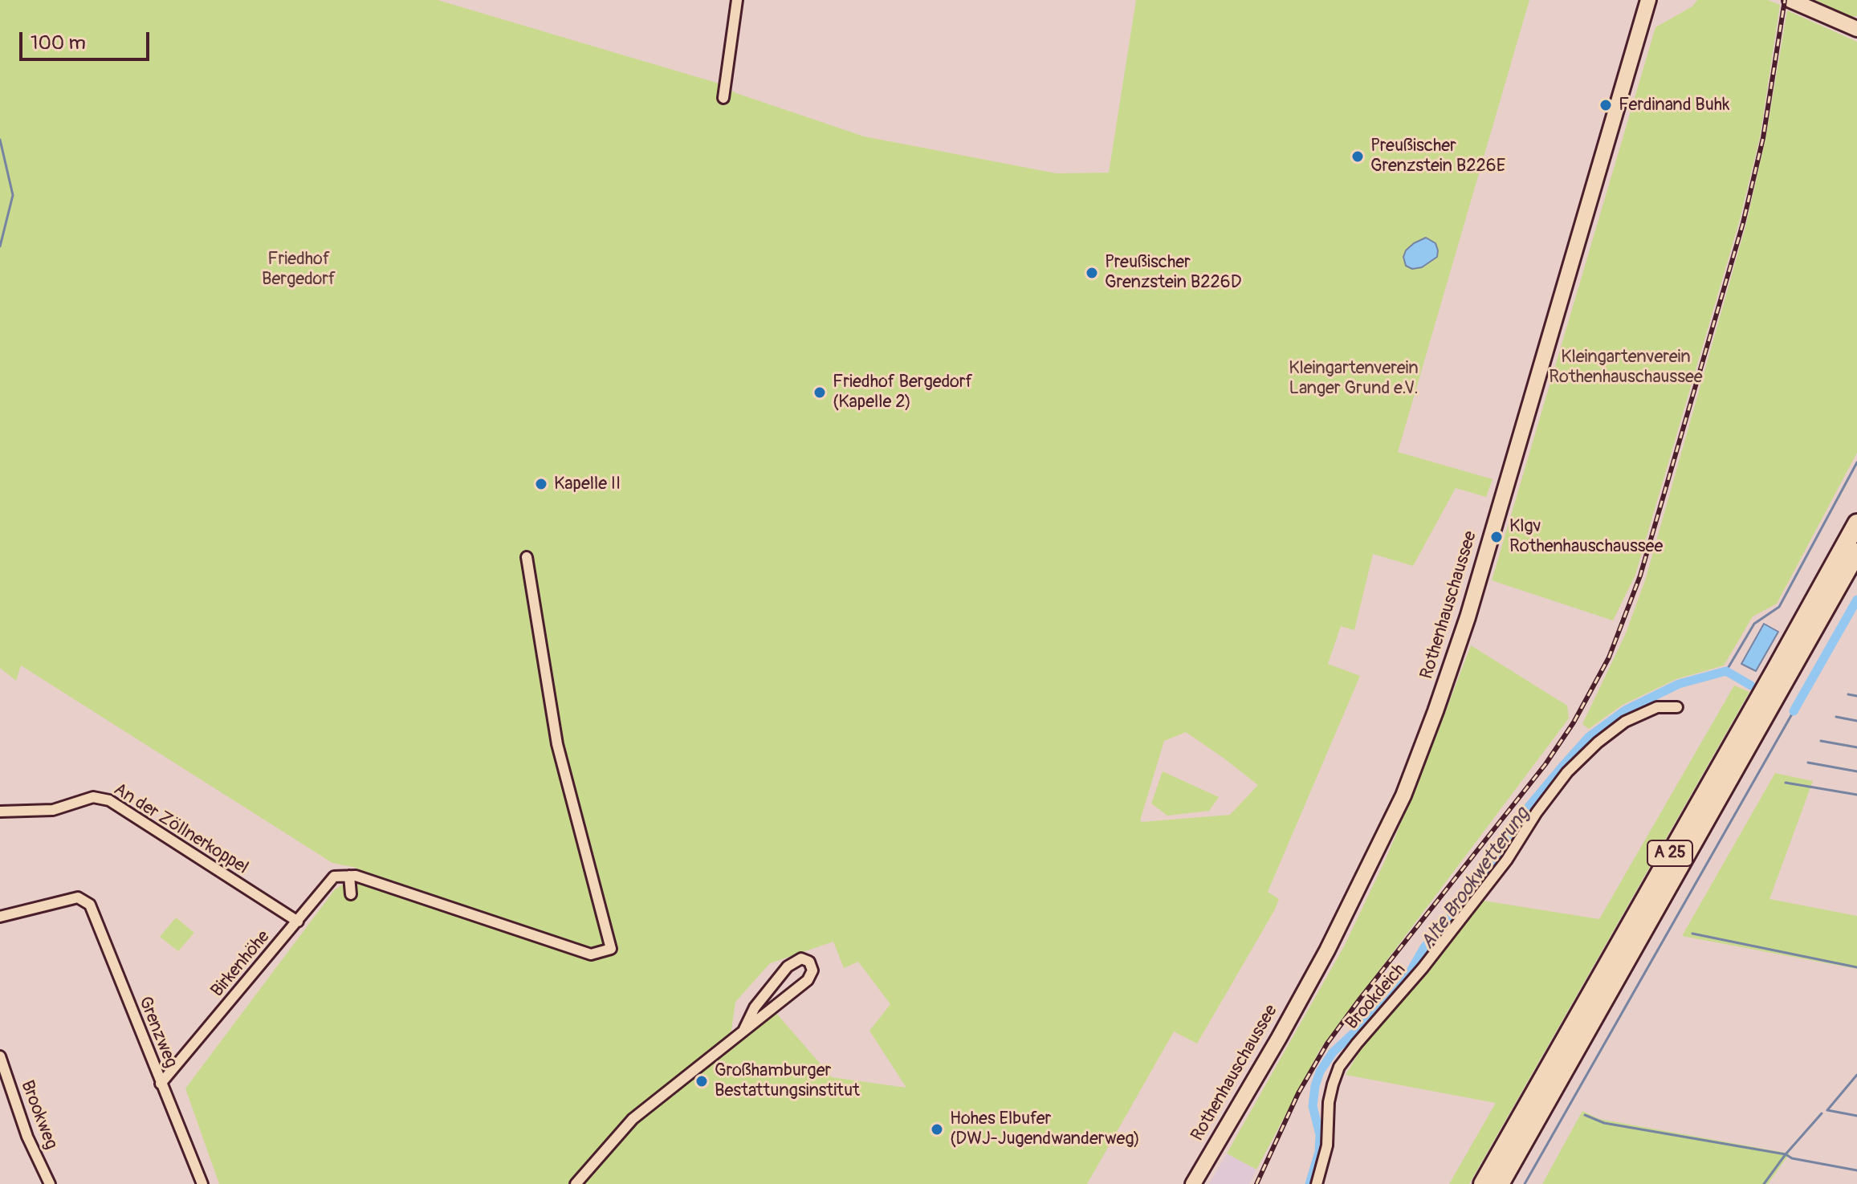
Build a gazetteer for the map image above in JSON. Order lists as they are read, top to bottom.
{
  "streets": {
    "highway": ["A 25"],
    "main road": ["Rothenhauschaussee"],
    "street": [
      "An der Zöllnerkoppel",
      "Birkenhöhe",
      "Brookdeich",
      "Grenzweg",
      "Brookweg"
    ]
  },
  "crossings": [
    ["An der Zöllnerkoppel", "Birkenhöhe"],
    ["Birkenhöhe", "Grenzweg"]
  ],
  "water": ["Alte Brookwetterung"],
  "parks": ["Friedhof Bergedorf", "Kleingartenverein Rothenhauschaussee", "Kleingartenverein Langer Grund e.V."],
  "places": [
    "Ferdinand Buhk",
    "Preußischer Grenzstein B226E",
    "Preußischer Grenzstein B226D",
    "Friedhof Bergedorf (Kapelle 2)",
    "Kapelle II",
    "Klgv Rothenhauschaussee",
    "Großhamburger Bestattungsinstitut",
    "Hohes Elbufer (DWJ-Jugendwanderweg)"
  ],
  "scale_bar": "100 m"
}
